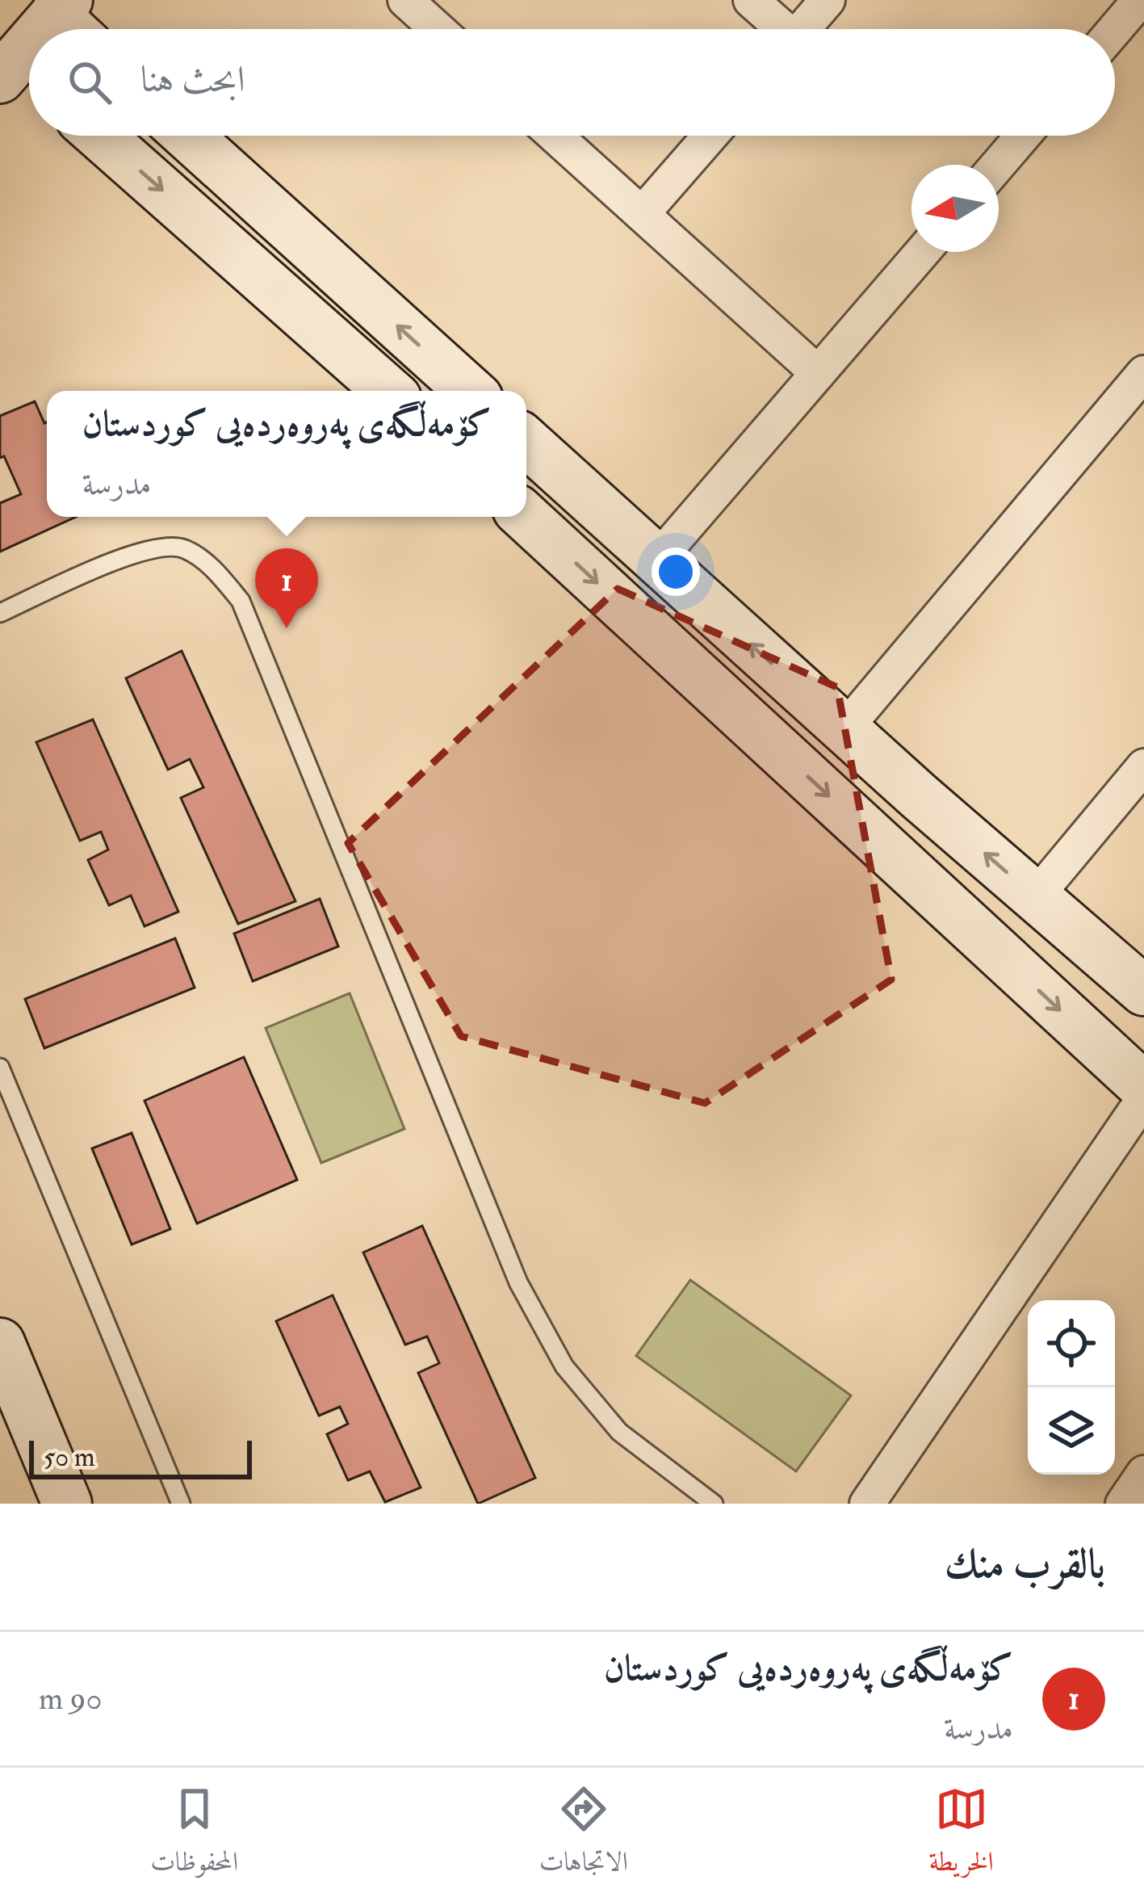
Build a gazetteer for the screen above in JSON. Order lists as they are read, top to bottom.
{
  "scale_bar": "50 m",
  "north": "left",
  "page": {
    "search": "ابحث هنا",
    "popup": ["كۆمەڵگەی پەروەردەیی كوردستان", "مدرسة"],
    "pins": "1",
    "scale": "50 m",
    "heading": "بالقرب منك",
    "list": [
      {
        "mark": "1",
        "name": "كۆمەڵگەی پەروەردەیی كوردستان",
        "note": "مدرسة",
        "value": "90 m"
      }
    ],
    "nav": ["الخريطة", "الاتجاهات", "المحفوظات"]
  }
}
